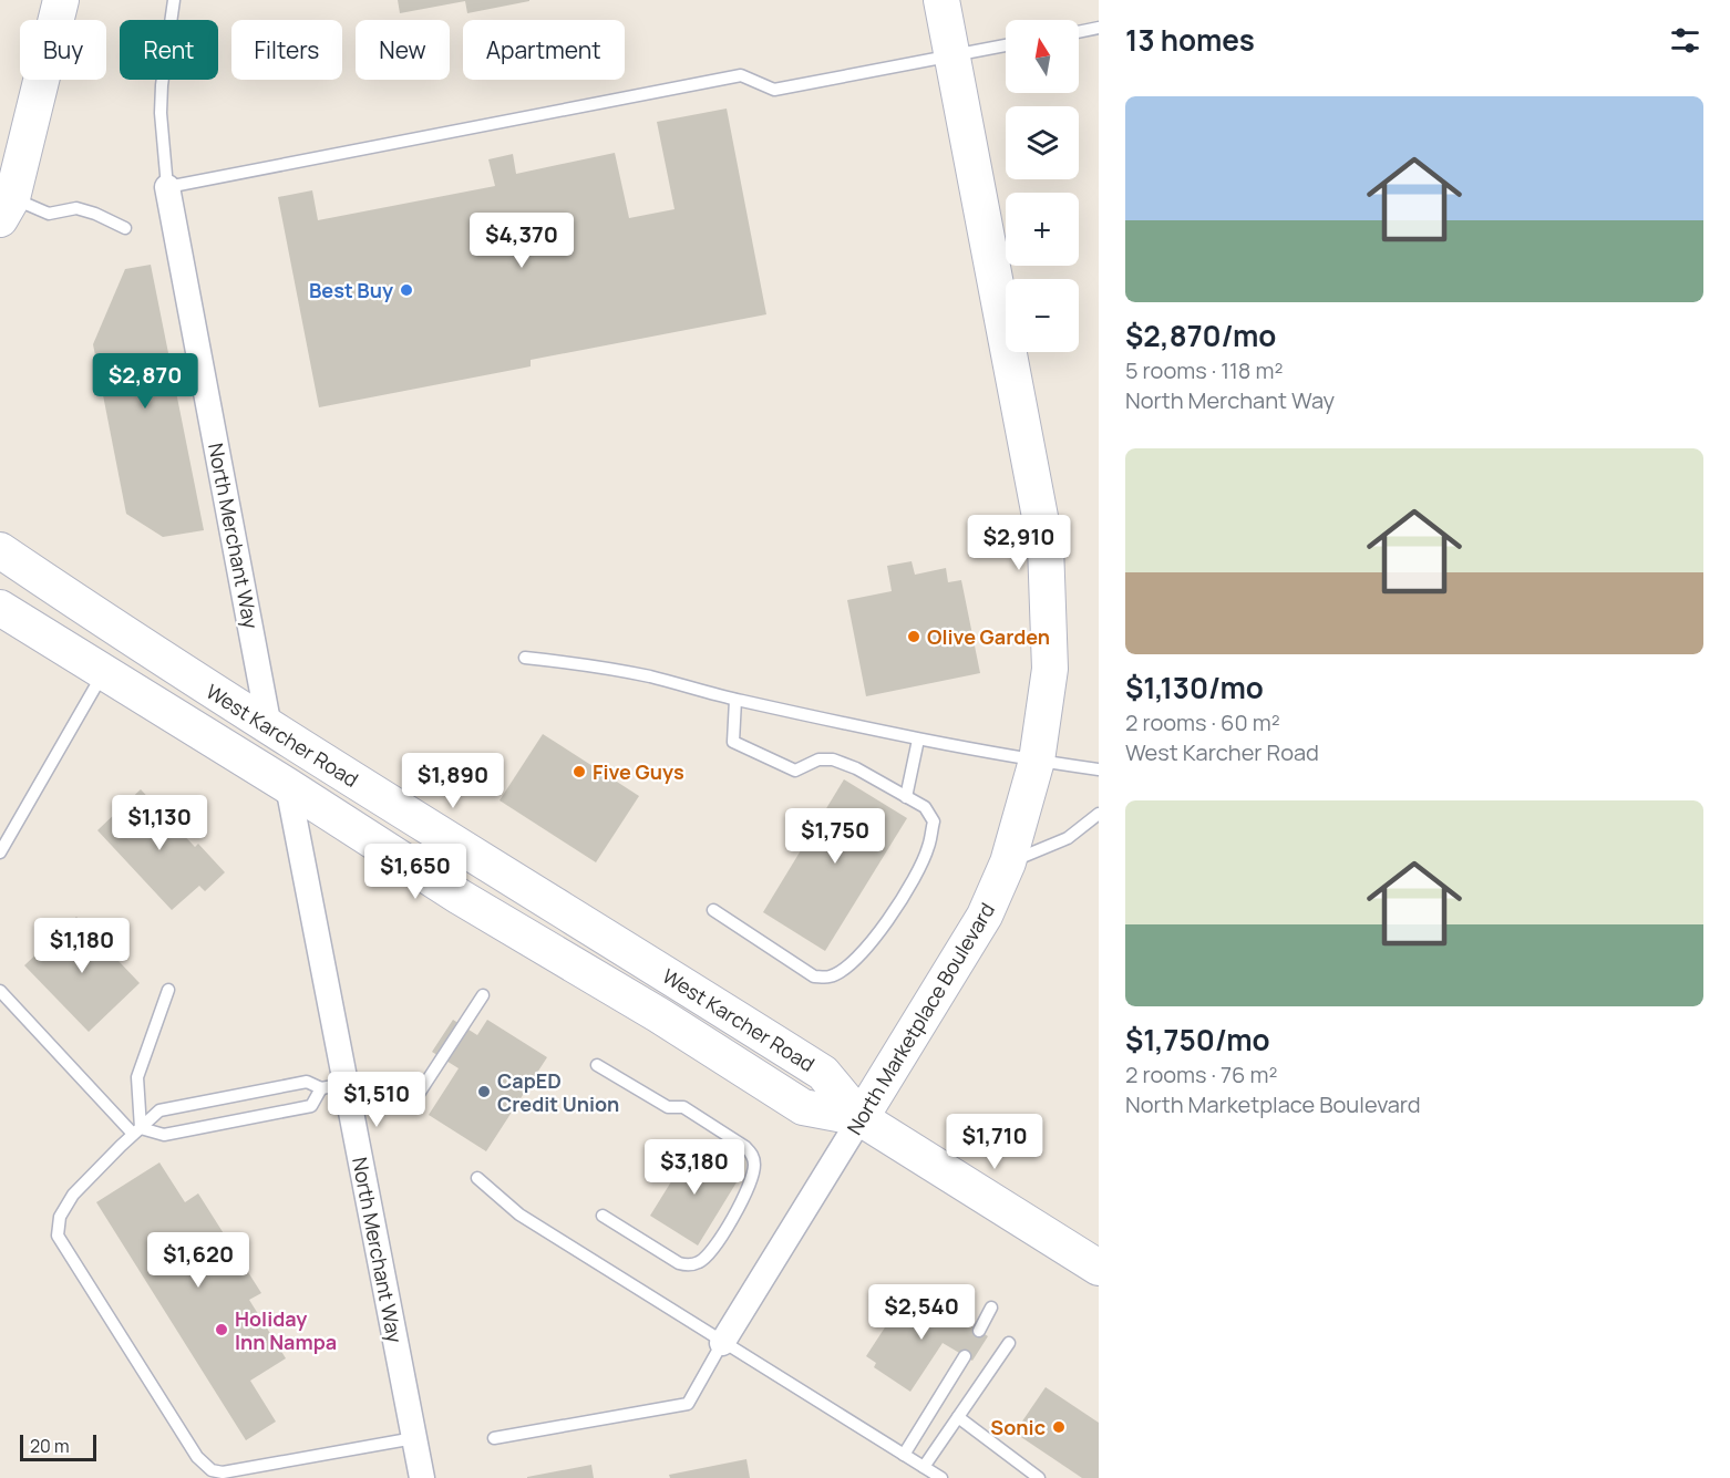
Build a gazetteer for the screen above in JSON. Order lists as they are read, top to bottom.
{
  "streets": {
    "main road": ["West Karcher Road", "North Marketplace Boulevard"],
    "street": ["North Merchant Way"]
  },
  "crossings": [
    ["North Merchant Way", "West Karcher Road"],
    ["West Karcher Road", "North Marketplace Boulevard"]
  ],
  "places": [
    "Best Buy",
    "Olive Garden",
    "Five Guys",
    "CapED Credit Union",
    "Holiday Inn Nampa",
    "Sonic"
  ],
  "scale_bar": "20 m",
  "north": "top",
  "page": {
    "heading": "13 homes",
    "map_buttons": ["+", "−"],
    "chip": [
      "Buy",
      "Rent",
      "Filters",
      "New",
      "Apartment"
    ],
    "list": [
      {
        "name": "$2,870/mo",
        "note": "5 rooms · 118 m² · North Merchant Way"
      },
      {
        "name": "$1,130/mo",
        "note": "2 rooms · 60 m² · West Karcher Road"
      },
      {
        "name": "$1,750/mo",
        "note": "2 rooms · 76 m² · North Marketplace Boulevard"
      }
    ],
    "price": [
      "$4,370",
      "$2,870",
      "$2,910",
      "$1,890",
      "$1,130",
      "$1,750",
      "$1,650",
      "$1,180",
      "$1,510",
      "$1,710",
      "$3,180",
      "$1,620",
      "$2,540"
    ],
    "scale": "20 m"
  }
}
